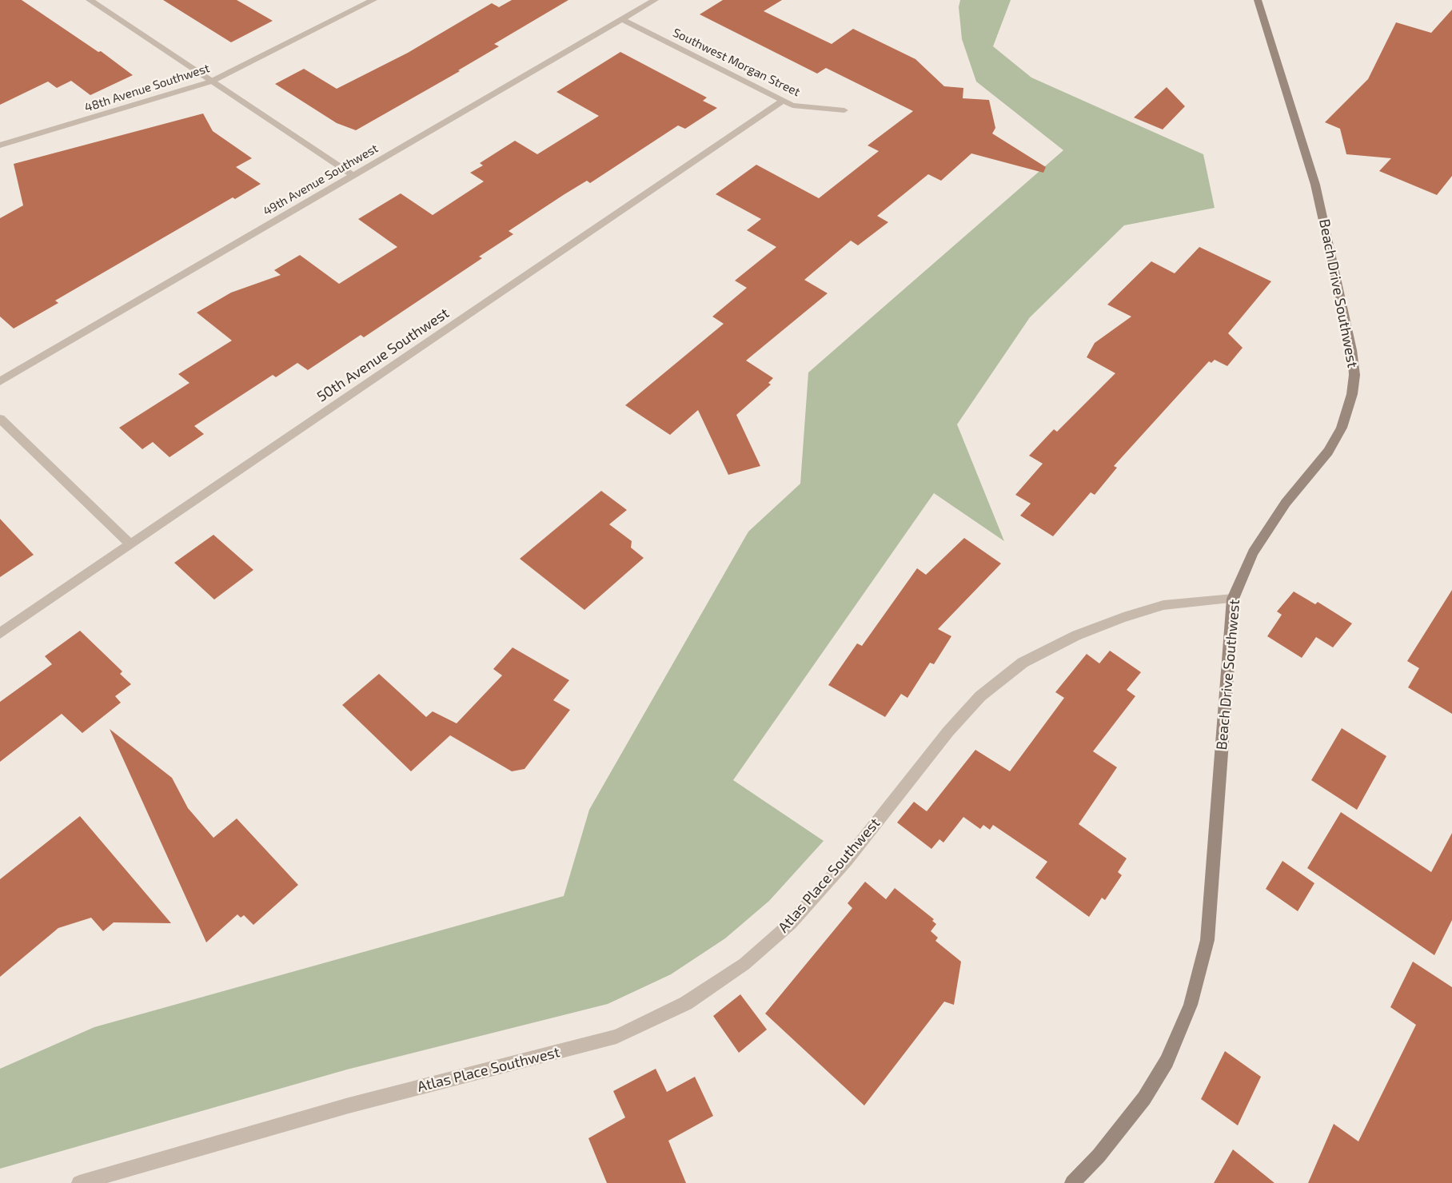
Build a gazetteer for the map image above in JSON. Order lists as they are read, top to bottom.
{
  "streets": {
    "main road": ["Beach Drive Southwest"],
    "street": [
      "Southwest Morgan Street",
      "48th Avenue Southwest",
      "49th Avenue Southwest",
      "50th Avenue Southwest",
      "Atlas Place Southwest"
    ]
  },
  "crossings": [
    ["Southwest Morgan Street", "49th Avenue Southwest"],
    ["Southwest Morgan Street", "50th Avenue Southwest"],
    ["Beach Drive Southwest", "Atlas Place Southwest"]
  ]
}
